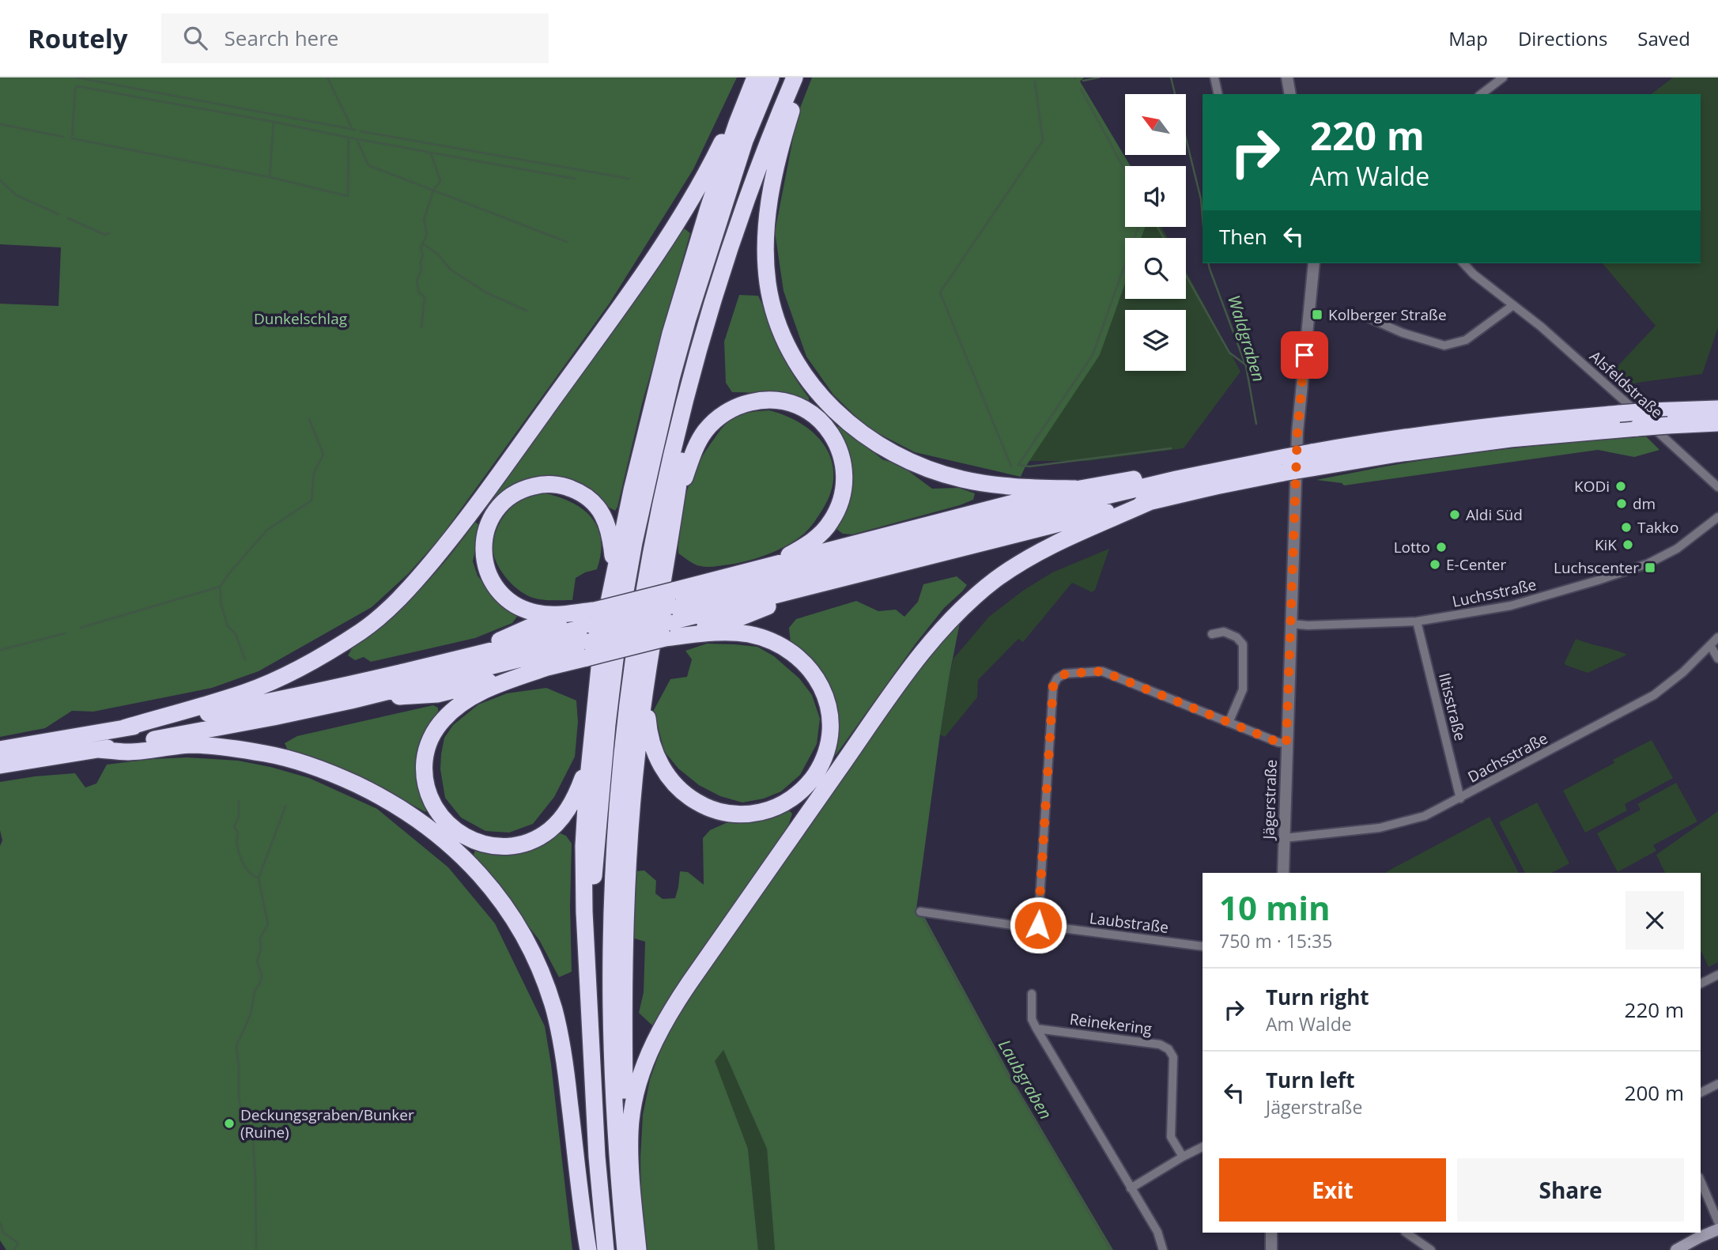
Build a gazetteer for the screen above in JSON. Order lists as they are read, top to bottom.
{
  "streets": {
    "street": [
      "Alsfeldstraße",
      "Luchsstraße",
      "Iltisstraße",
      "Dachsstraße",
      "Jägerstraße",
      "Laubstraße",
      "Reinekering"
    ]
  },
  "crossings": [
    ["Luchsstraße", "Iltisstraße"],
    ["Luchsstraße", "Jägerstraße"],
    ["Iltisstraße", "Dachsstraße"],
    ["Dachsstraße", "Jägerstraße"]
  ],
  "water": ["Waldgraben", "Laubgraben"],
  "parks": ["Dunkelschlag"],
  "places": {
    "transit": ["Kolberger Straße", "Luchscenter"],
    "other": [
      "KODi",
      "dm",
      "Aldi Süd",
      "Takko",
      "KiK",
      "Lotto",
      "E-Center",
      "Deckungsgraben/Bunker (Ruine)"
    ]
  },
  "north": "top left",
  "page": {
    "header": "Routely",
    "search": "Search here",
    "nav": ["Map", "Directions", "Saved"],
    "turn": ["220 m", "Am Walde"],
    "then": "Then",
    "heading": ["10 min", "750 m · 15:35"],
    "list": [
      {
        "name": "Turn right",
        "note": "Am Walde",
        "value": "220 m"
      },
      {
        "name": "Turn left",
        "note": "Jägerstraße",
        "value": "200 m"
      }
    ],
    "buttons": ["Exit", "Share"]
  }
}
